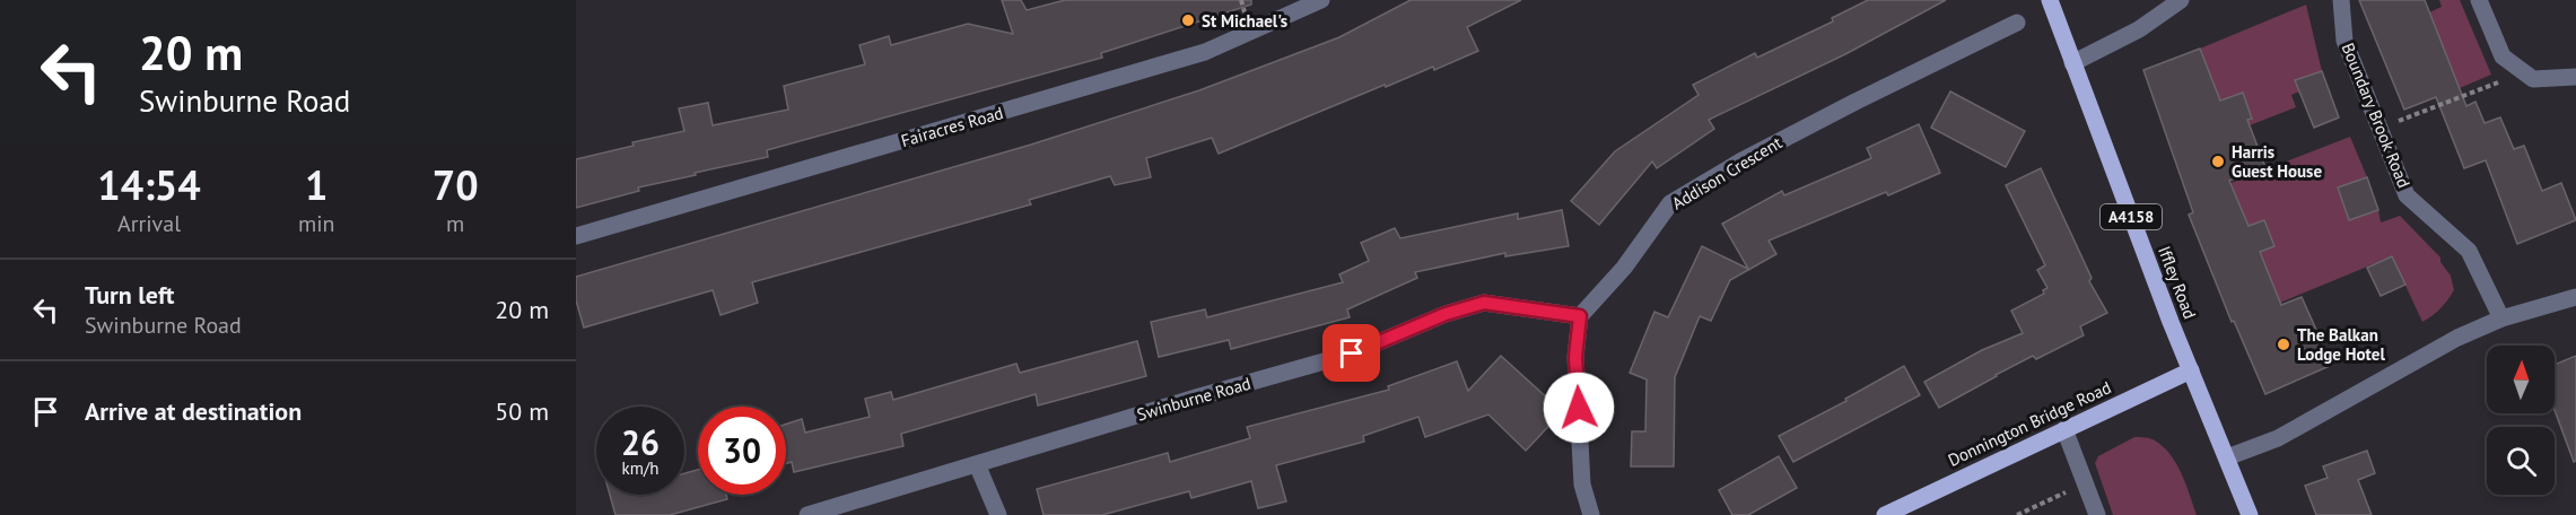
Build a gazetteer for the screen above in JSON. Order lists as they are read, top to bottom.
{
  "streets": {
    "main road": ["A4158", "Iffley Road", "Donnington Bridge Road"],
    "street": [
      "Boundary Brook Road",
      "Fairacres Road",
      "Addison Crescent",
      "Swinburne Road"
    ]
  },
  "crossings": [
    ["Addison Crescent", "Swinburne Road"],
    ["Iffley Road", "Donnington Bridge Road"]
  ],
  "places": ["St Michael's", "Harris Guest House", "The Balkan Lodge Hotel"],
  "north": "top",
  "page": {
    "turn": ["20 m", "Swinburne Road"],
    "eta": [
      "14:54",
      "Arrival",
      "1",
      "min",
      "70",
      "m"
    ],
    "list": [
      {
        "name": "Turn left",
        "note": "Swinburne Road",
        "value": "20 m"
      },
      {
        "name": "Arrive at destination",
        "value": "50 m"
      }
    ],
    "speed": "26 km/h",
    "limit": "30"
  }
}
